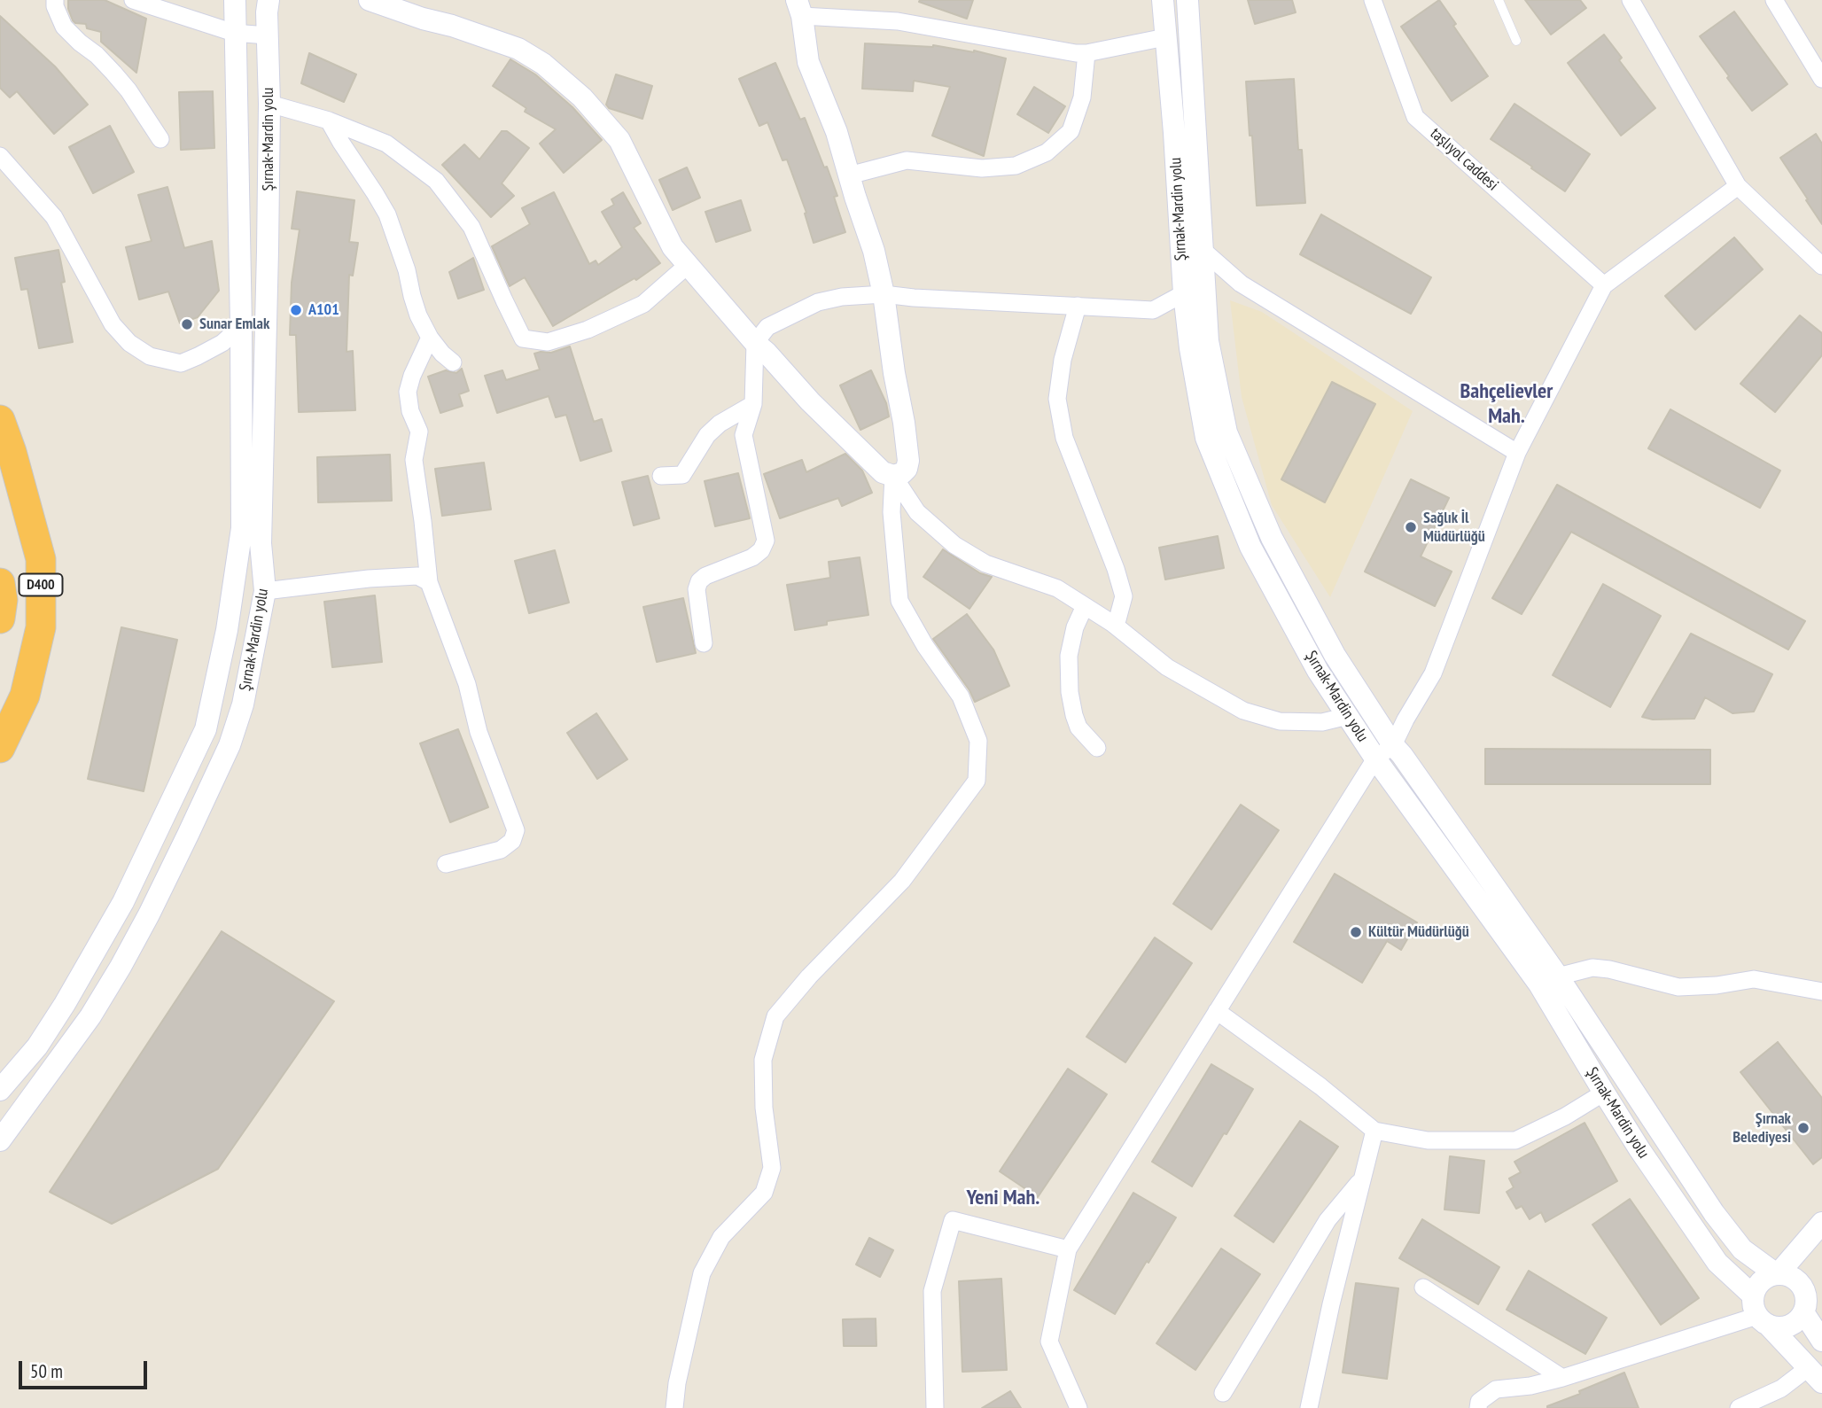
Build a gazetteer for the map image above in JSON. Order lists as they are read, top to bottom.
{
  "streets": {
    "highway": ["D400"],
    "street": ["Şırnak-Mardin yolu", "taşlıyol caddesi"]
  },
  "districts": ["Bahçelievler Mah.", "Yeni Mah."],
  "places": [
    "A101",
    "Sunar Emlak",
    "Sağlık İl Müdürlüğü",
    "Kültür Müdürlüğü",
    "Şırnak Belediyesi"
  ],
  "scale_bar": "50 m"
}
